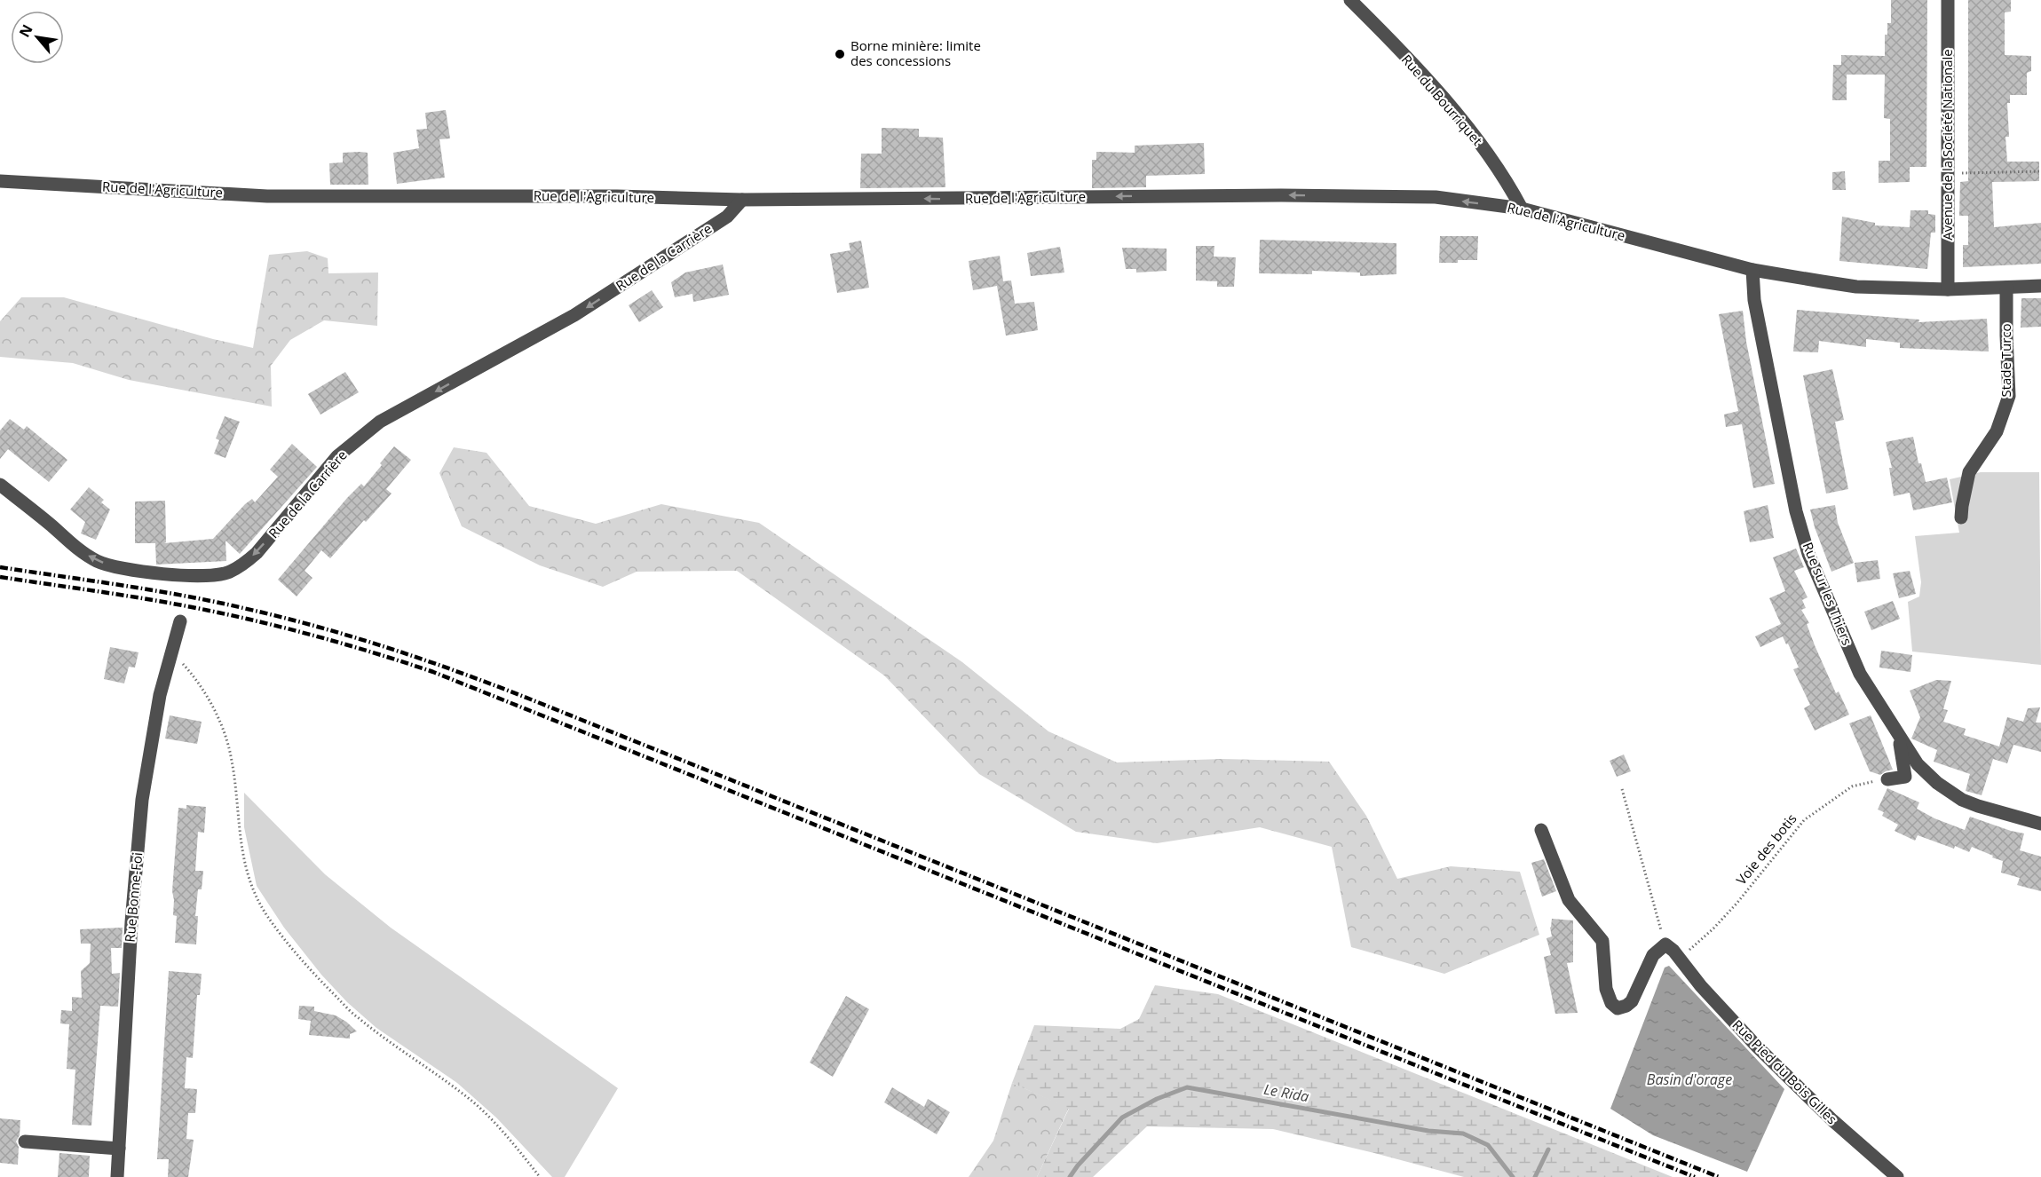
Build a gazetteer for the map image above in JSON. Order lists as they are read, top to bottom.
{
  "streets": {
    "street": [
      "Rue du Bourriquet",
      "Avenue de la Société Nationale",
      "Rue de l'Agriculture",
      "Rue de la Carrière",
      "Stade Turco",
      "Rue sur les Thiers",
      "Rue Bonne-Foi",
      "Rue Pied du Bois Gilles"
    ],
    "path": ["Voie des botis"]
  },
  "crossings": [
    ["Rue du Bourriquet", "Rue de l'Agriculture"],
    ["Avenue de la Société Nationale", "Rue de l'Agriculture"],
    ["Rue de l'Agriculture", "Rue de la Carrière"],
    ["Rue de l'Agriculture", "Stade Turco"],
    ["Rue de l'Agriculture", "Rue sur les Thiers"],
    ["Voie des botis", "Rue Pied du Bois Gilles"]
  ],
  "one_way": ["Rue de l'Agriculture", "Rue de la Carrière"],
  "water": ["Basin d'orage", "Le Rida"],
  "places": ["Borne minière: limite des concessions"],
  "north": "top left"
}
